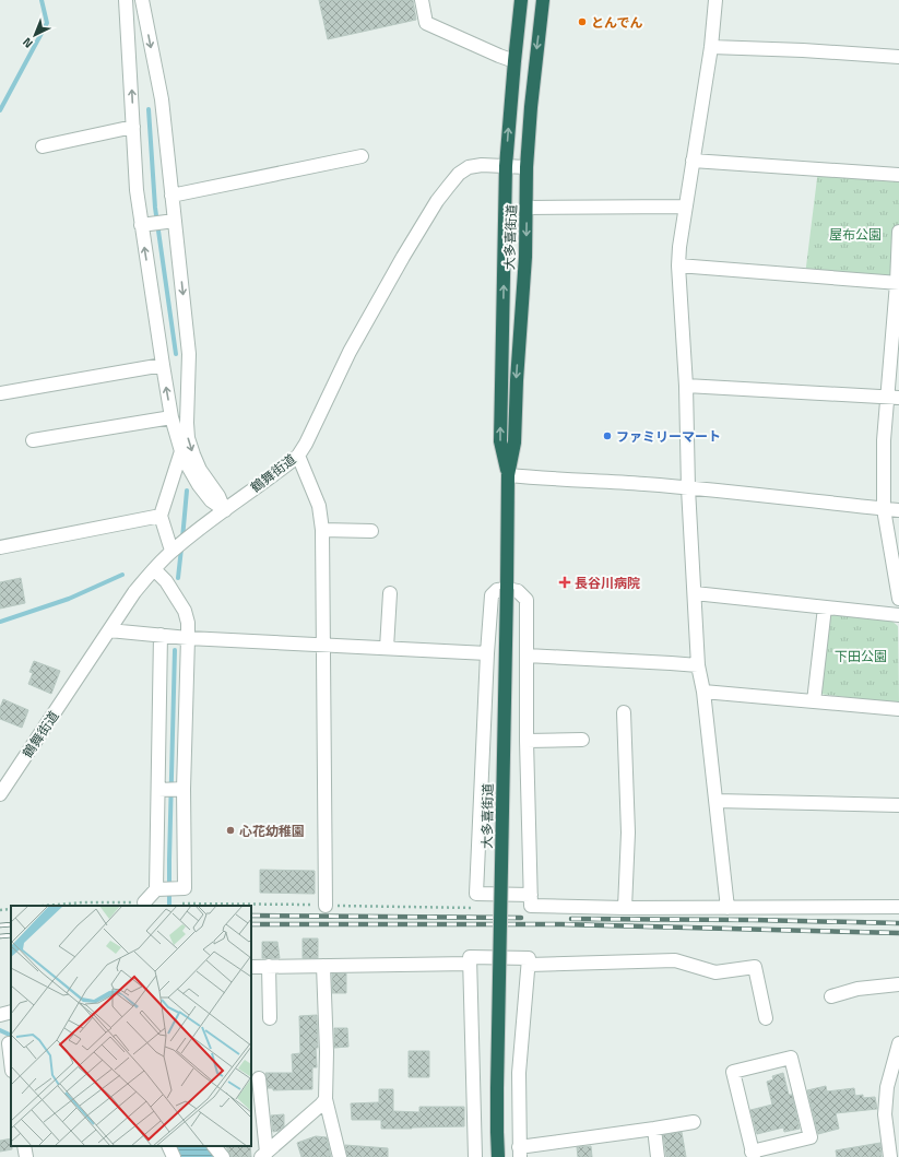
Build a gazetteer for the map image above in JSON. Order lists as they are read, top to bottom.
{
  "streets": {
    "highway": ["大多喜街道"],
    "street": ["鶴舞街道"]
  },
  "crossings": [
    ["大多喜街道", "鶴舞街道"]
  ],
  "parks": ["屋布公園", "下田公園"],
  "places": {
    "other": ["とんでん", "ファミリーマート", "心花幼稚園"],
    "health": ["長谷川病院"]
  },
  "north": "bottom left"
}
